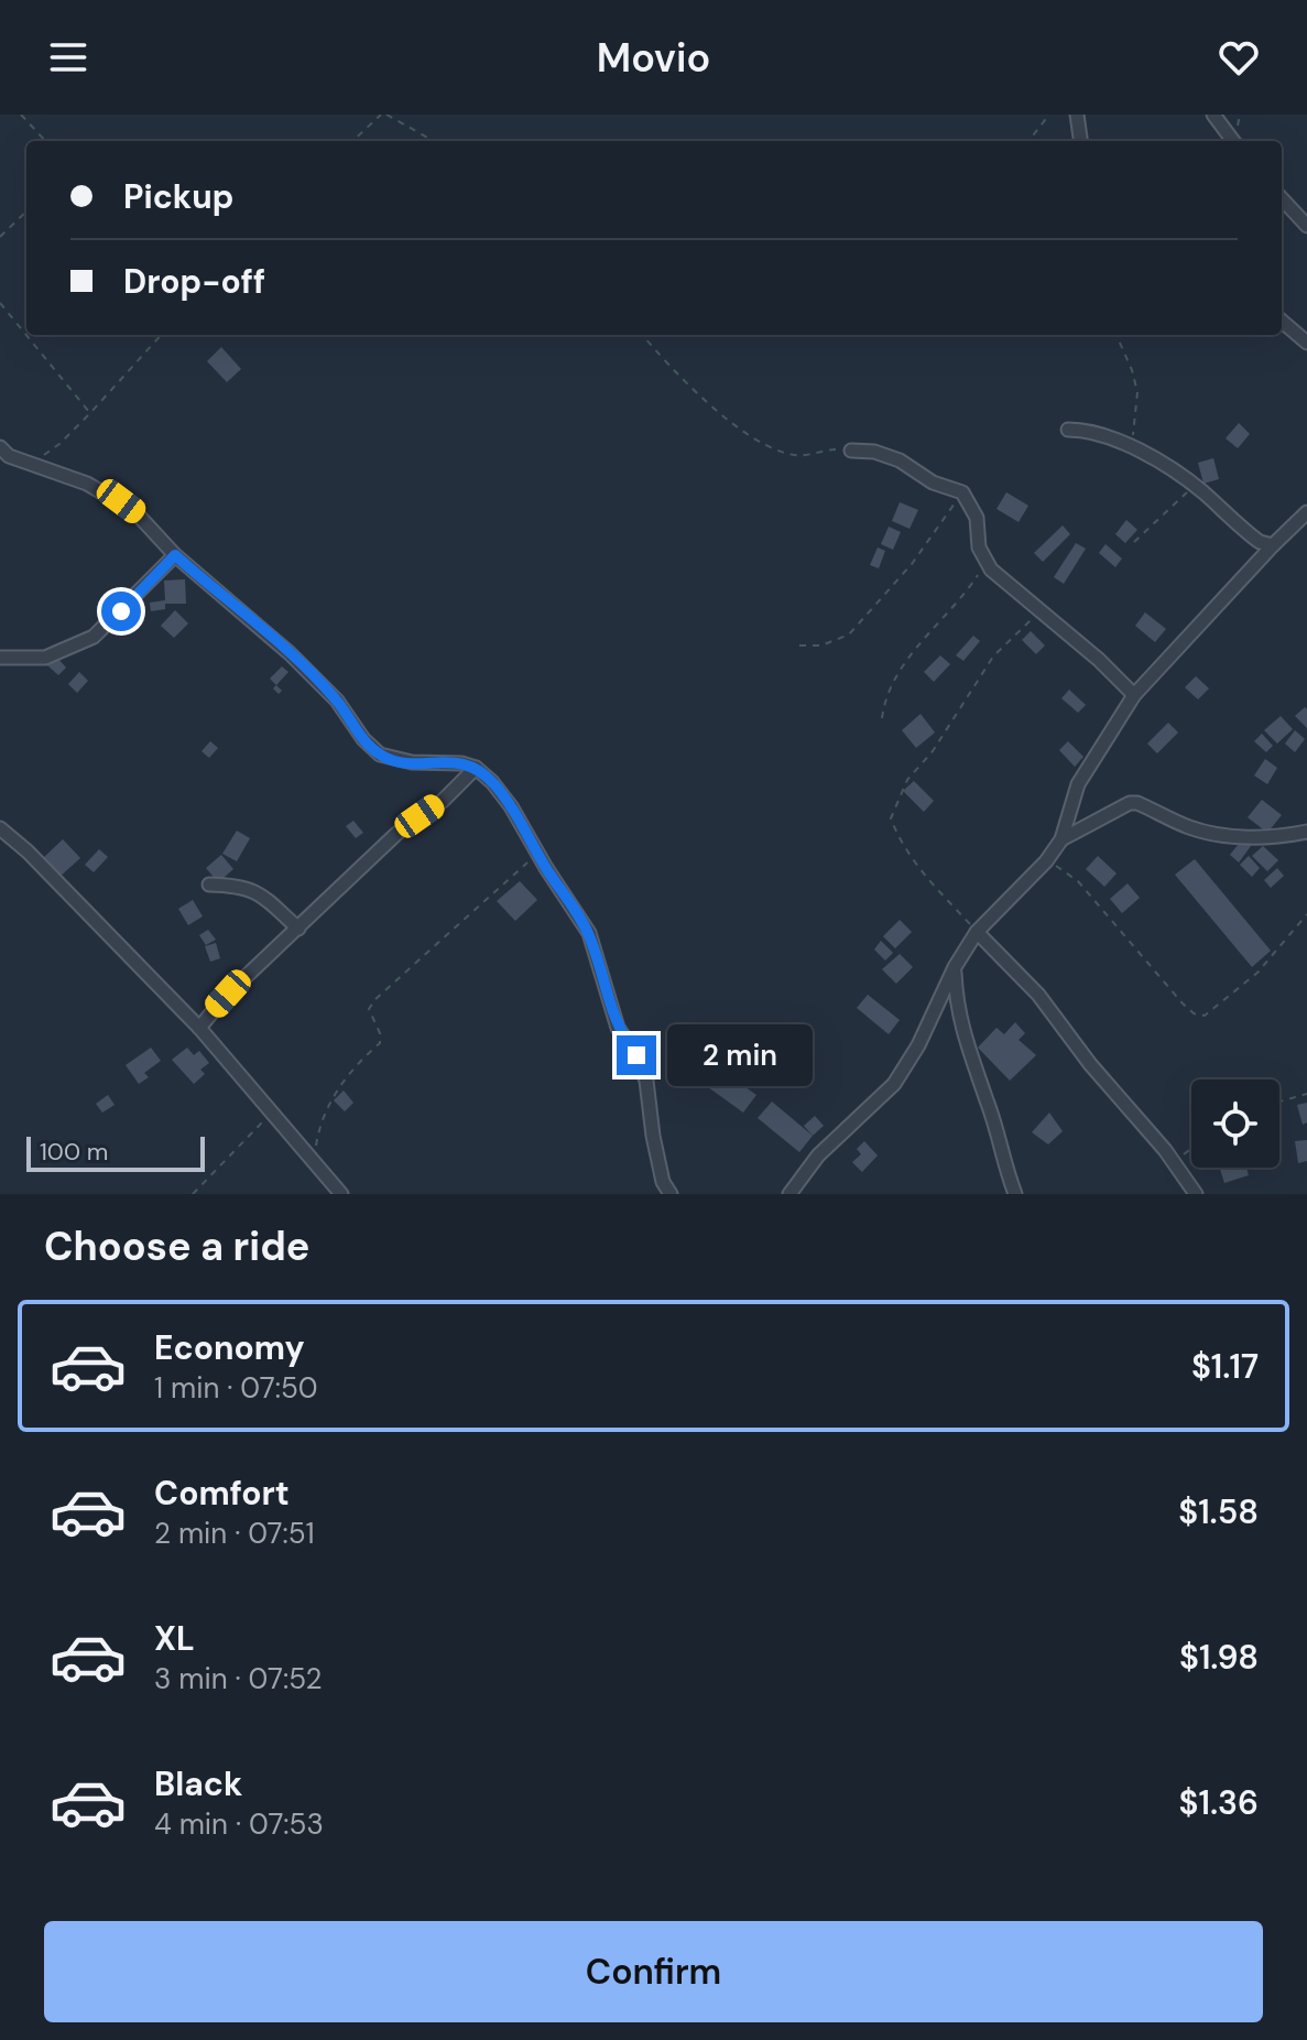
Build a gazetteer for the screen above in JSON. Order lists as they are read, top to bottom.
{
  "scale_bar": "100 m",
  "page": {
    "header": "Movio",
    "banner": ["Pickup", "Drop-off"],
    "bubble": "2 min",
    "scale": "100 m",
    "heading": "Choose a ride",
    "list": [
      {
        "name": "Economy",
        "note": "1 min · 07:50",
        "value": "$1.17"
      },
      {
        "name": "Comfort",
        "note": "2 min · 07:51",
        "value": "$1.58"
      },
      {
        "name": "XL",
        "note": "3 min · 07:52",
        "value": "$1.98"
      },
      {
        "name": "Black",
        "note": "4 min · 07:53",
        "value": "$1.36"
      }
    ],
    "buttons": "Confirm"
  }
}
